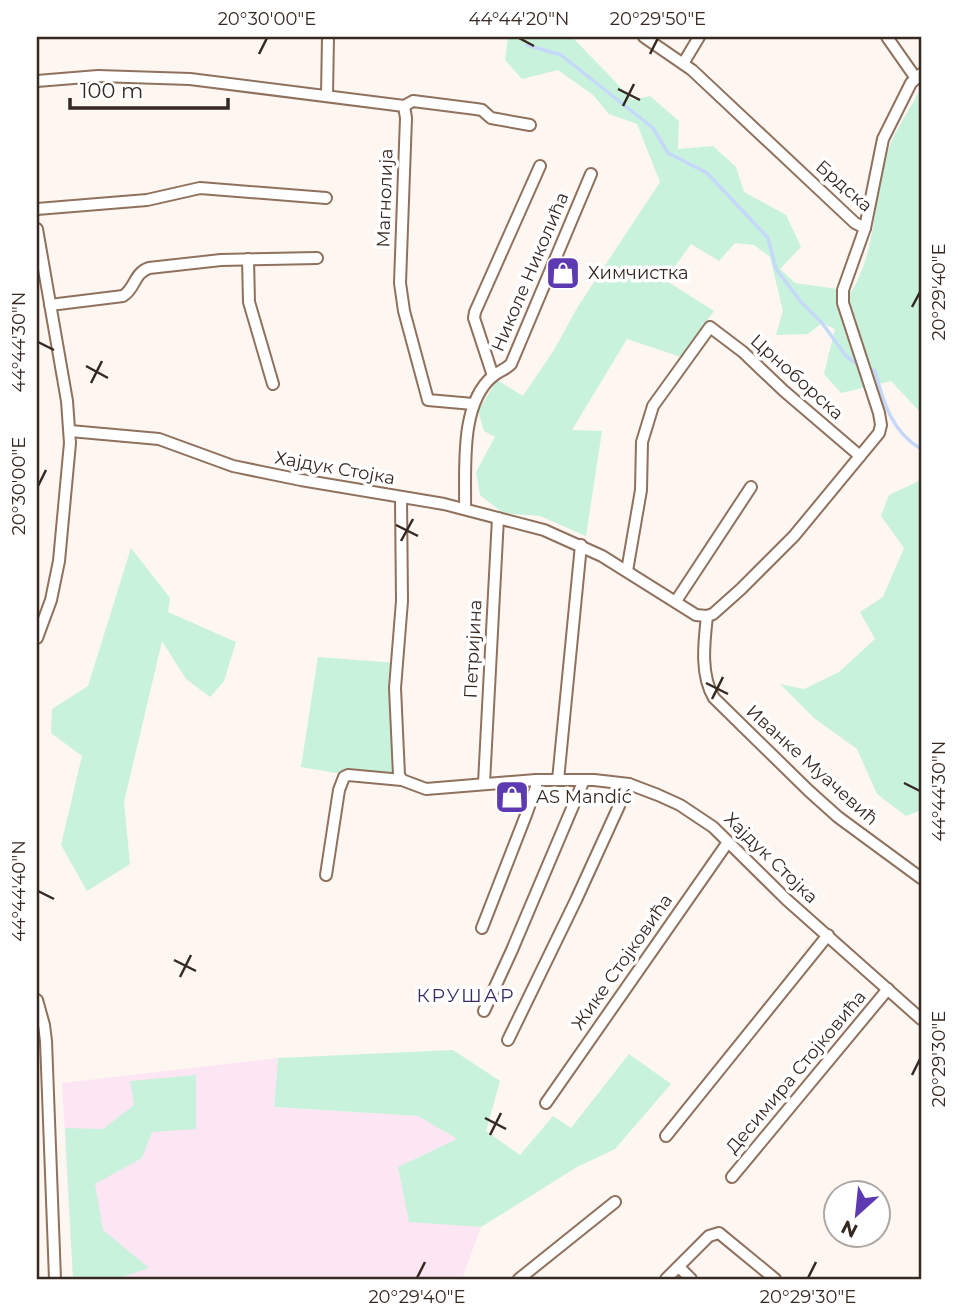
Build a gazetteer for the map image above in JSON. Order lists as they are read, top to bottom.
{
  "streets": {
    "street": [
      "Брдска",
      "Магнолија",
      "Николе Николића",
      "Црноборска",
      "Хајдук Стојка",
      "Петријина",
      "Иванке Муачевић",
      "Жике Стојковића",
      "Десимира Стојковића"
    ]
  },
  "crossings": [
    ["Магнолија", "Николе Николића"],
    ["Хајдук Стојка", "Петријина"],
    ["Хајдук Стојка", "Жике Стојковића"],
    ["Хајдук Стојка", "Десимира Стојковића"]
  ],
  "districts": ["КРУШАР"],
  "places": {
    "shop": ["Химчистка", "AS Mandić"]
  },
  "scale_bar": "100 m",
  "north": "bottom left",
  "coordinates": [
    "20°30'00\"E",
    "44°44'20\"N",
    "20°29'50\"E",
    "20°29'40\"E",
    "44°44'30\"N",
    "44°44'40\"N",
    "20°29'30\"E"
  ]
}
